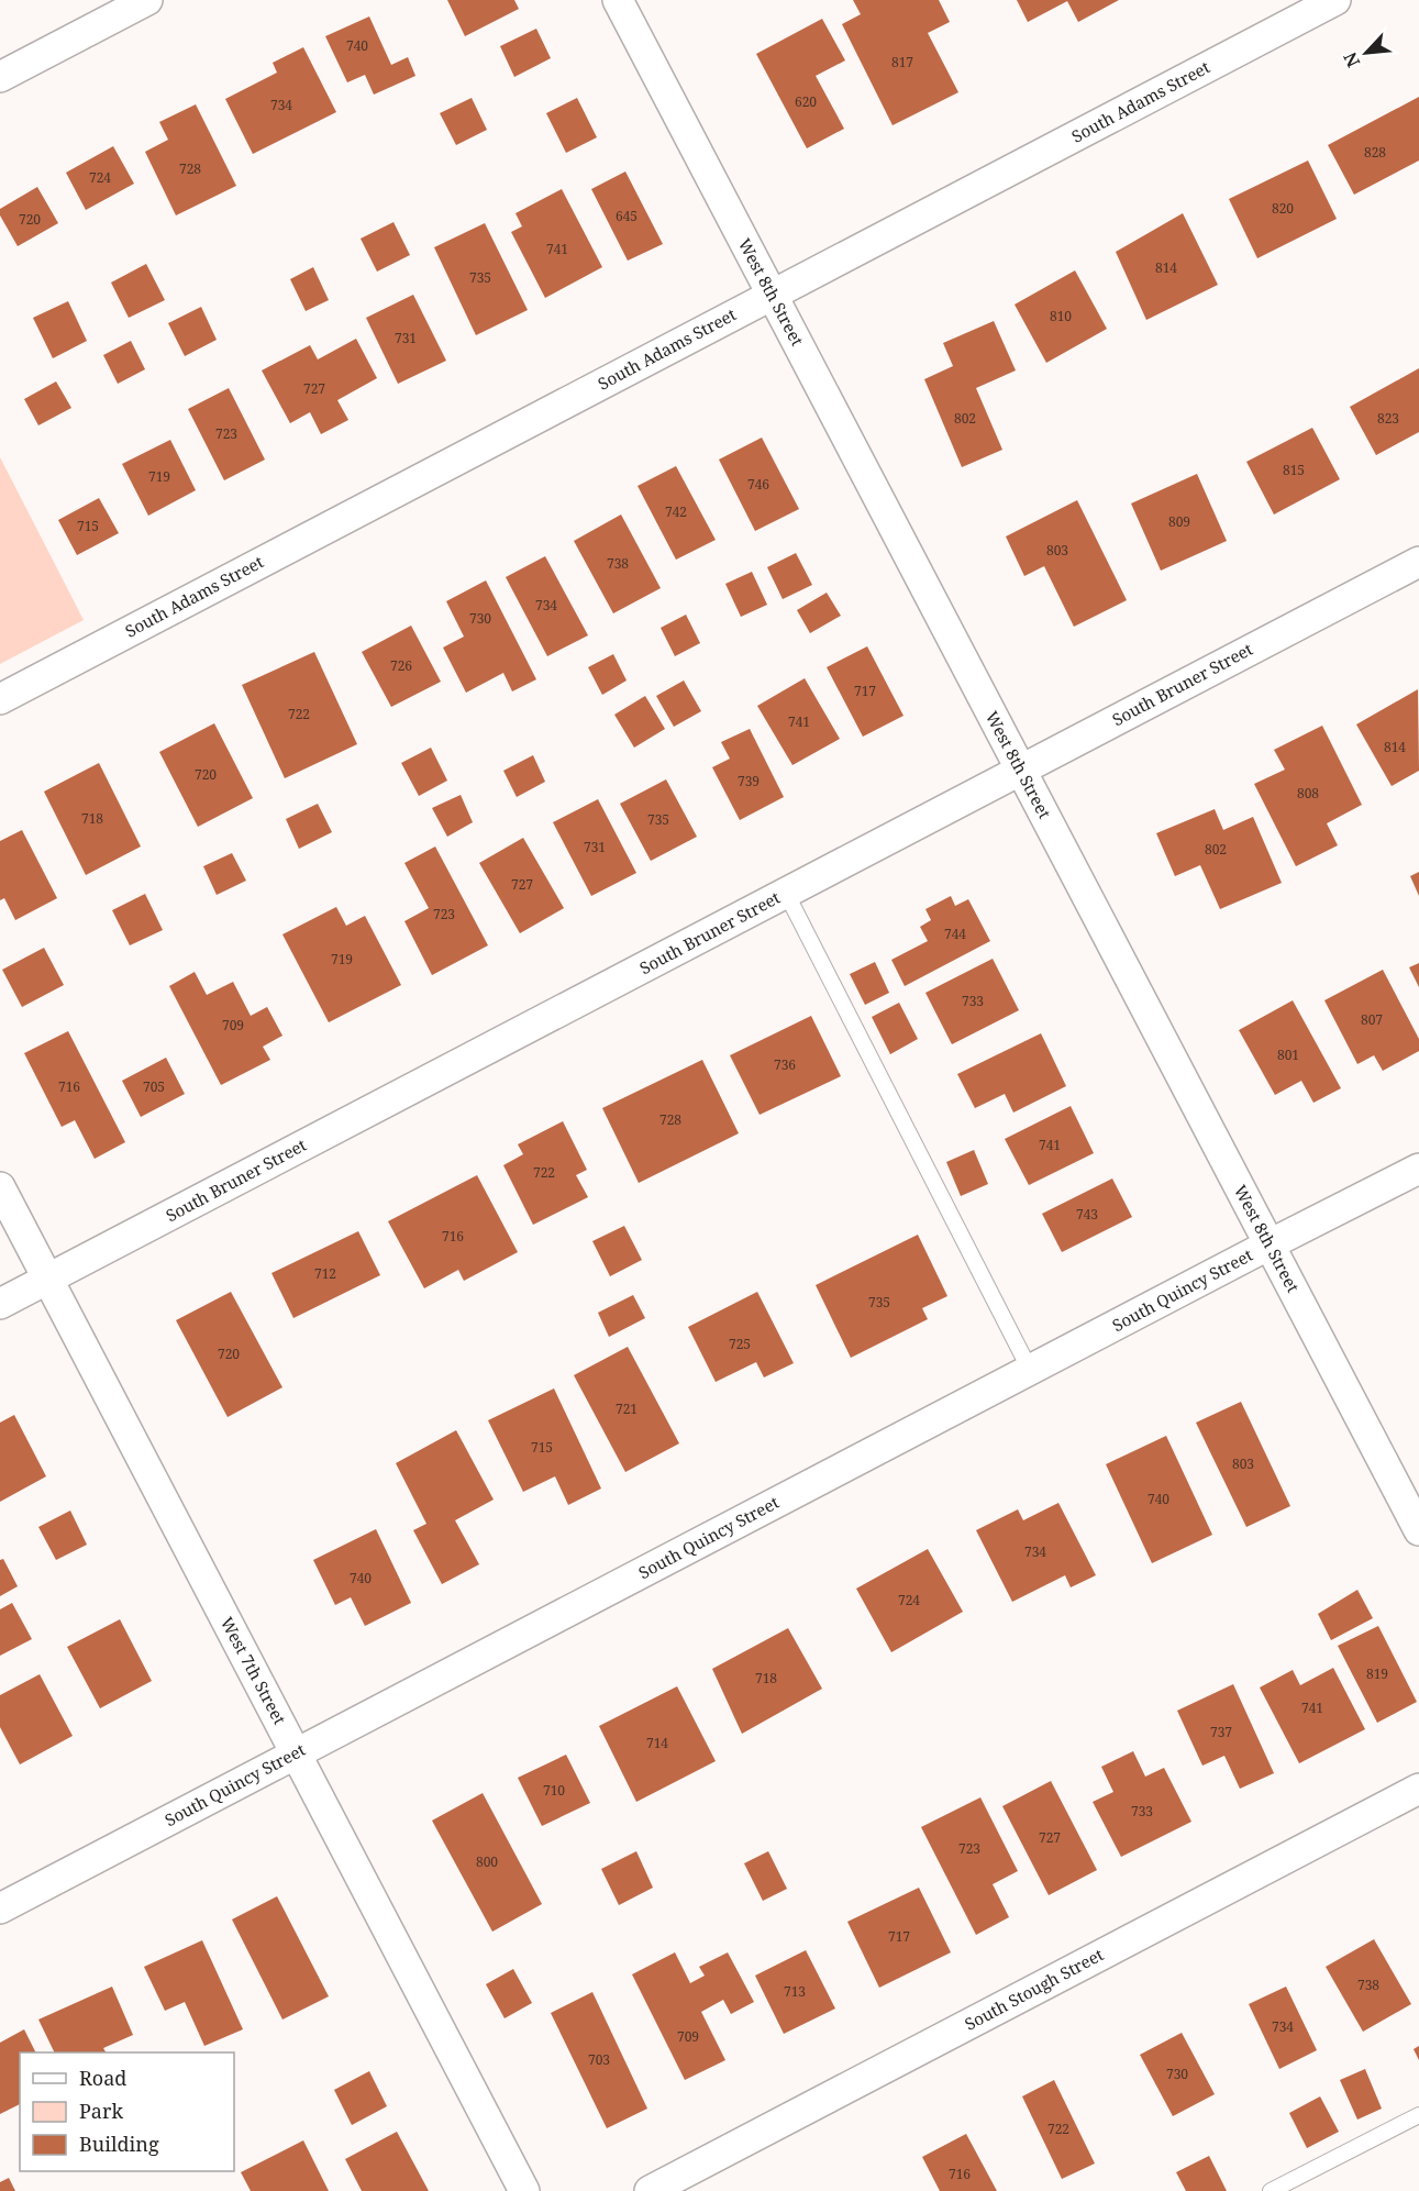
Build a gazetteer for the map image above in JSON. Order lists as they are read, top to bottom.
{
  "streets": {
    "street": [
      "South Adams Street",
      "West 8th Street",
      "South Bruner Street",
      "South Quincy Street",
      "West 7th Street",
      "South Stough Street"
    ]
  },
  "crossings": [
    ["South Adams Street", "West 8th Street"],
    ["West 8th Street", "South Bruner Street"],
    ["West 8th Street", "South Quincy Street"],
    ["South Bruner Street", "West 7th Street"],
    ["South Quincy Street", "West 7th Street"]
  ],
  "house_numbers": [
    "740",
    "817",
    "620",
    "734",
    "828",
    "728",
    "724",
    "820",
    "645",
    "720",
    "741",
    "814",
    "735",
    "810",
    "731",
    "727",
    "802",
    "823",
    "723",
    "815",
    "719",
    "746",
    "742",
    "809",
    "715",
    "803",
    "738",
    "734",
    "730",
    "726",
    "717",
    "722",
    "741",
    "814",
    "720",
    "739",
    "808",
    "718",
    "735",
    "731",
    "802",
    "727",
    "723",
    "744",
    "719",
    "733",
    "807",
    "709",
    "801",
    "736",
    "716",
    "705",
    "728",
    "741",
    "722",
    "743",
    "716",
    "712",
    "735",
    "725",
    "720",
    "721",
    "715",
    "803",
    "740",
    "734",
    "740",
    "724",
    "819",
    "718",
    "741",
    "737",
    "714",
    "710",
    "733",
    "727",
    "723",
    "800",
    "717",
    "738",
    "713",
    "734",
    "709",
    "703",
    "730",
    "722",
    "716"
  ],
  "legend": ["Road", "Park", "Building"],
  "north": "bottom left"
}
